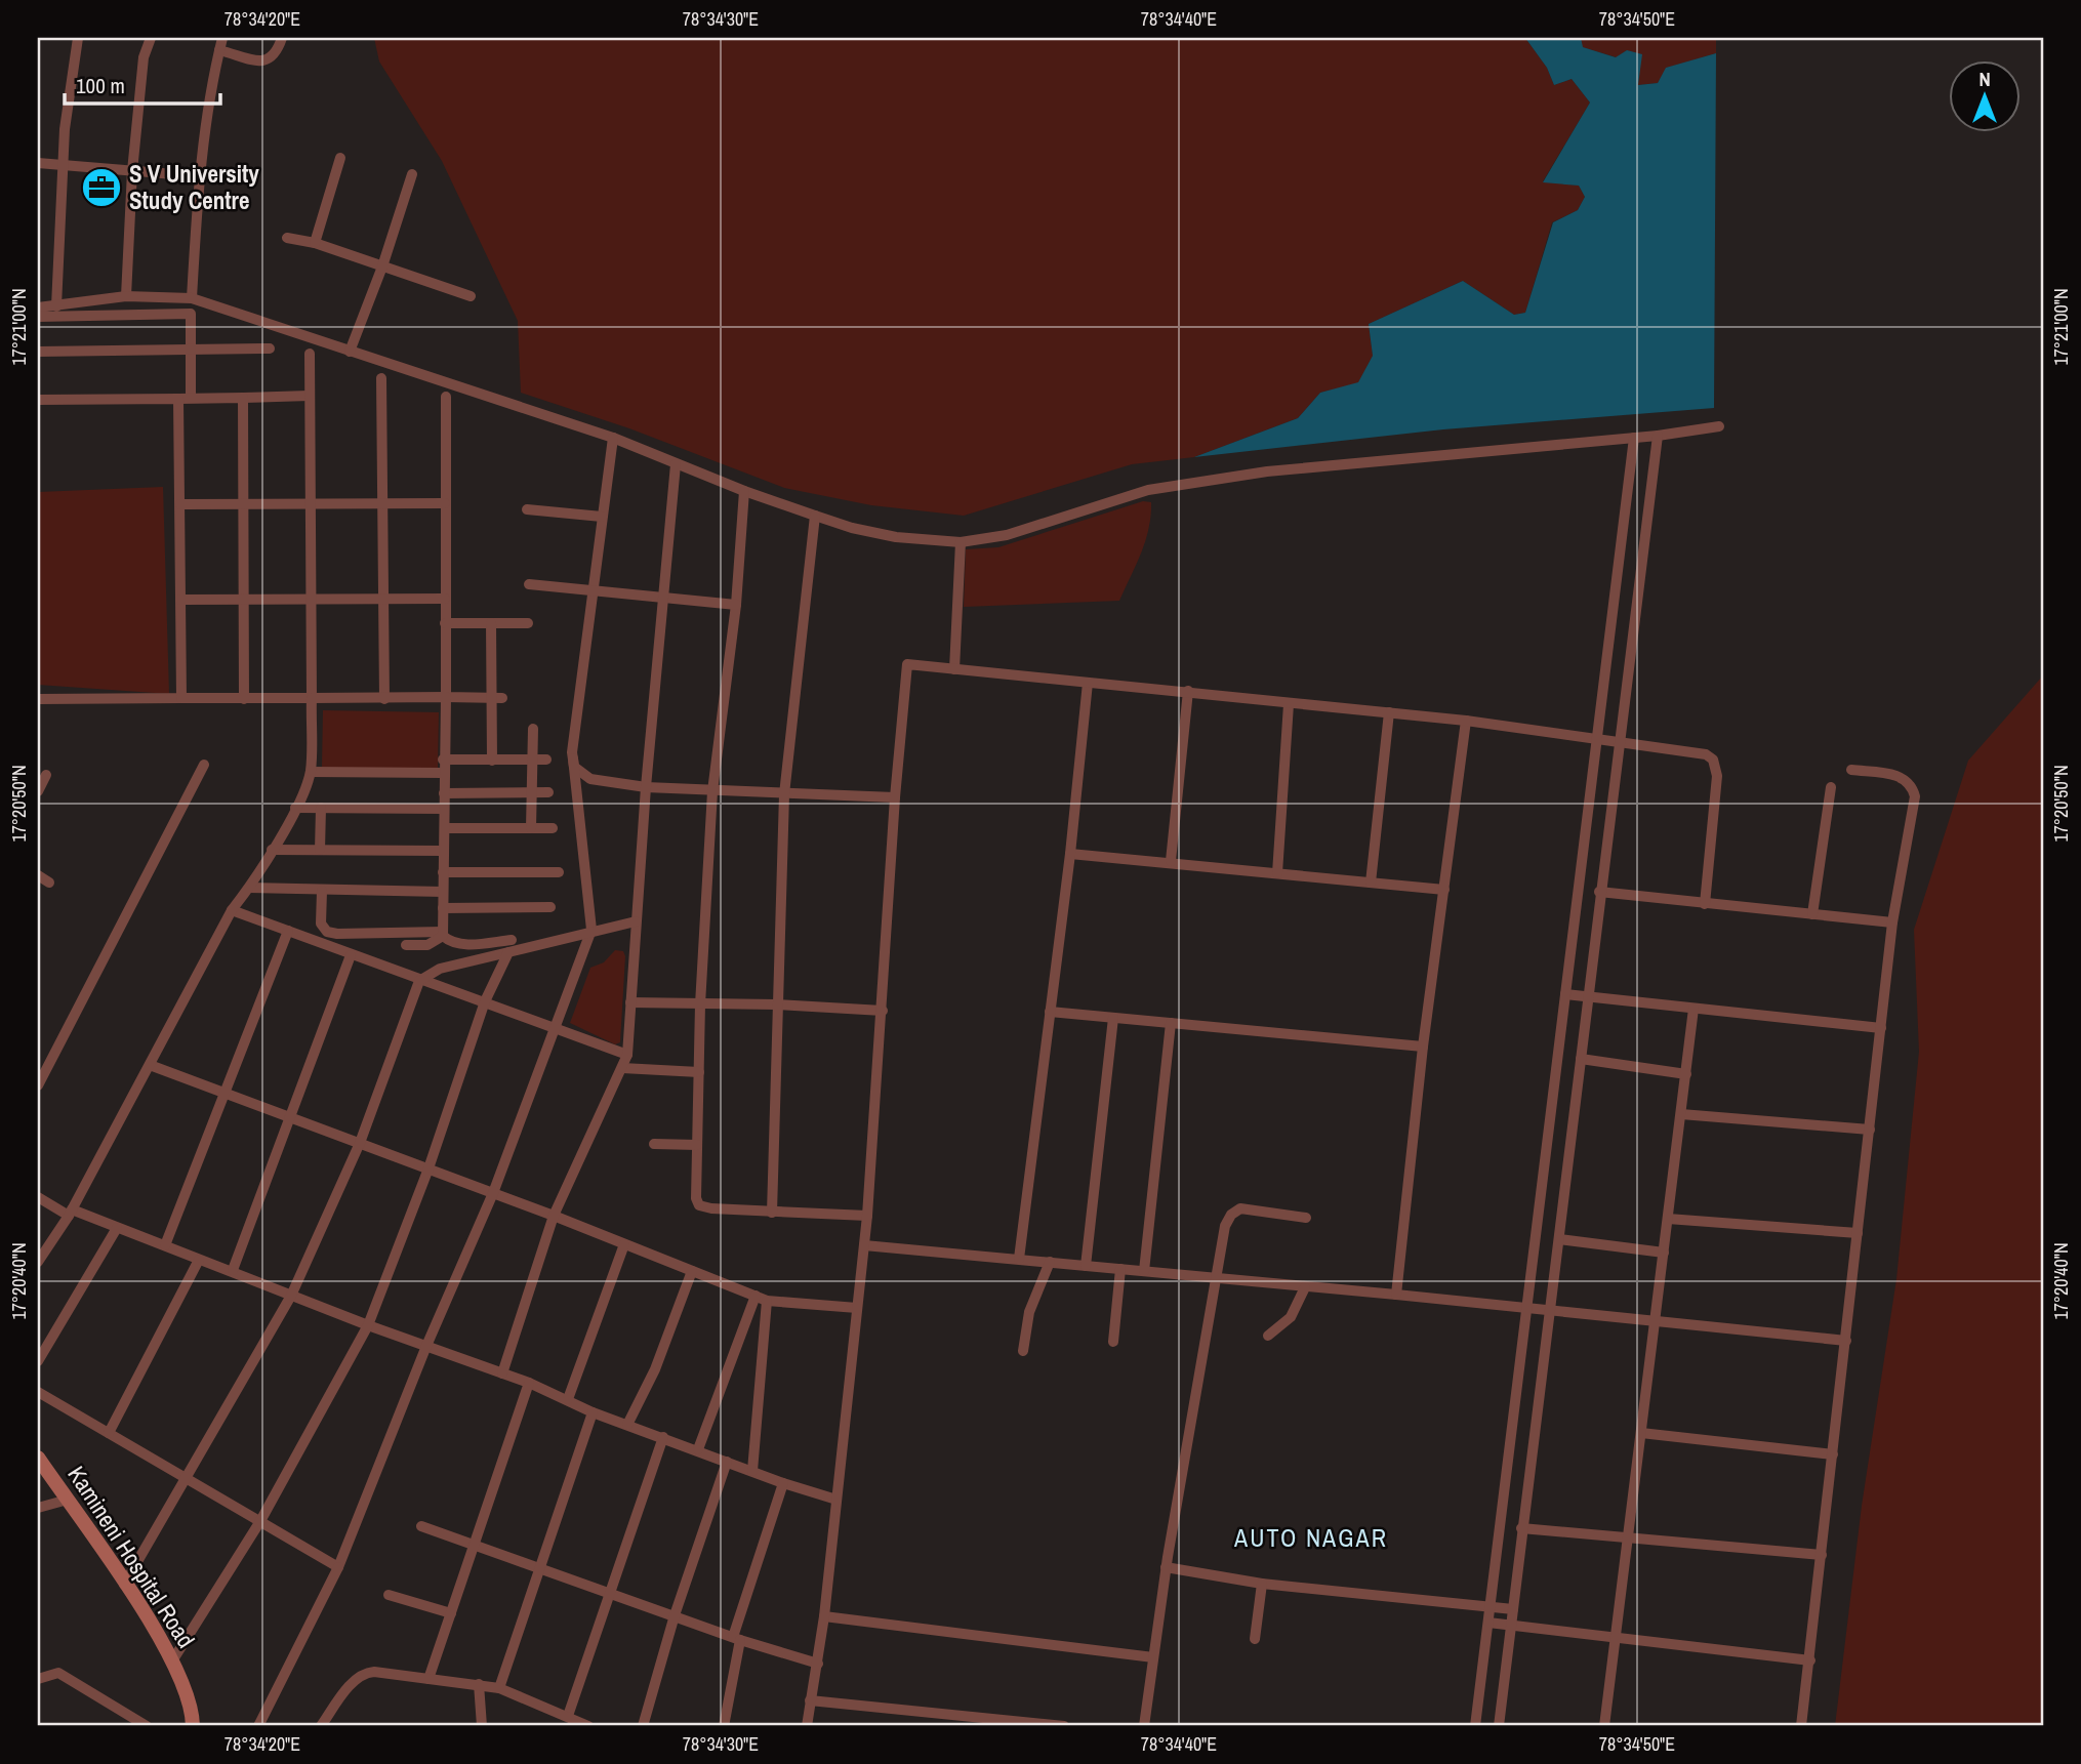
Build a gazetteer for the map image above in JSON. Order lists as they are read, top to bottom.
{
  "streets": {
    "street": ["Kamineni Hospital Road"]
  },
  "districts": ["AUTO NAGAR"],
  "places": {
    "office": ["S V University Study Centre"]
  },
  "scale_bar": "100 m",
  "north": "top",
  "coordinates": [
    "78°34'20\"E",
    "78°34'30\"E",
    "78°34'40\"E",
    "78°34'50\"E",
    "17°21'00\"N",
    "17°20'50\"N",
    "17°20'40\"N"
  ]
}
